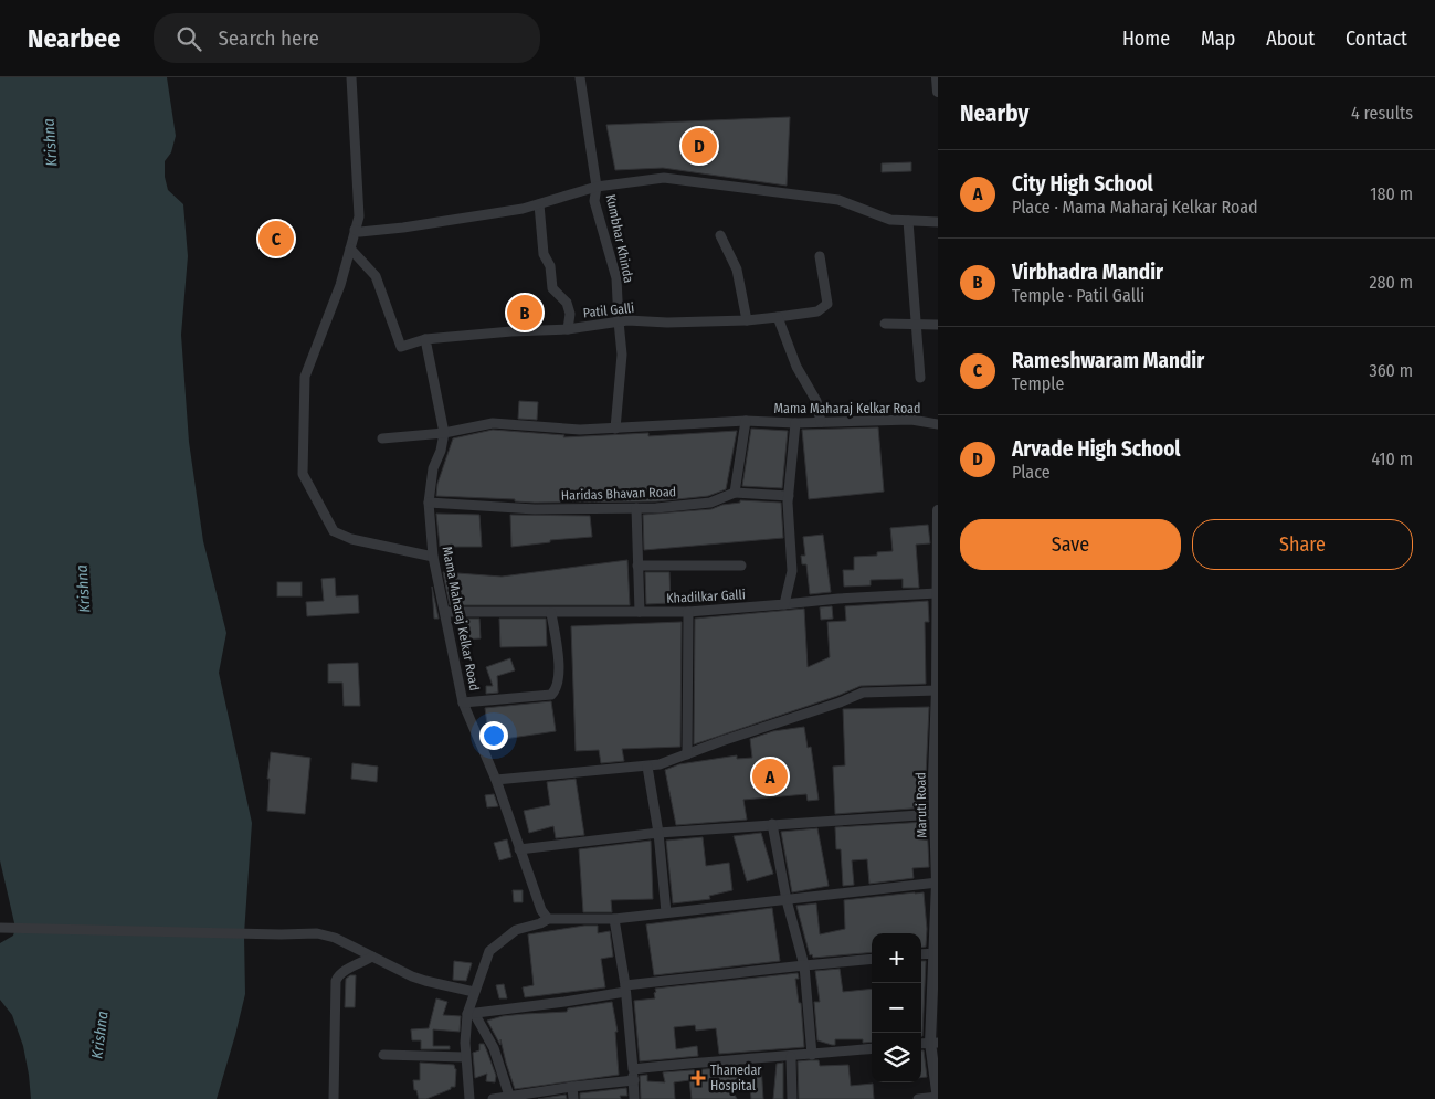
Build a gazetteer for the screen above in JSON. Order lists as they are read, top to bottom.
{
  "streets": {
    "street": [
      "Kumbhar Khinda",
      "Patil Galli",
      "Mama Maharaj Kelkar Road",
      "Haridas Bhavan Road",
      "Khadilkar Galli",
      "Maruti Road"
    ]
  },
  "crossings": [
    ["Kumbhar Khinda", "Patil Galli"],
    ["Kumbhar Khinda", "Mama Maharaj Kelkar Road"],
    ["Mama Maharaj Kelkar Road", "Haridas Bhavan Road"],
    ["Mama Maharaj Kelkar Road", "Khadilkar Galli"],
    ["Khadilkar Galli", "Maruti Road"]
  ],
  "water": ["Krishna"],
  "places": {
    "health": ["Thanedar Hospital"]
  },
  "page": {
    "header": "Nearbee",
    "search": "Search here",
    "nav": [
      "Home",
      "Map",
      "About",
      "Contact"
    ],
    "heading": ["Nearby", "4 results"],
    "pins": [
      "D",
      "C",
      "B",
      "A"
    ],
    "list": [
      {
        "mark": "A",
        "name": "City High School",
        "note": "Place · Mama Maharaj Kelkar Road",
        "value": "180 m"
      },
      {
        "mark": "B",
        "name": "Virbhadra Mandir",
        "note": "Temple · Patil Galli",
        "value": "280 m"
      },
      {
        "mark": "C",
        "name": "Rameshwaram Mandir",
        "note": "Temple",
        "value": "360 m"
      },
      {
        "mark": "D",
        "name": "Arvade High School",
        "note": "Place",
        "value": "410 m"
      }
    ],
    "buttons": ["Save", "Share"],
    "map_buttons": ["+", "−"]
  }
}
